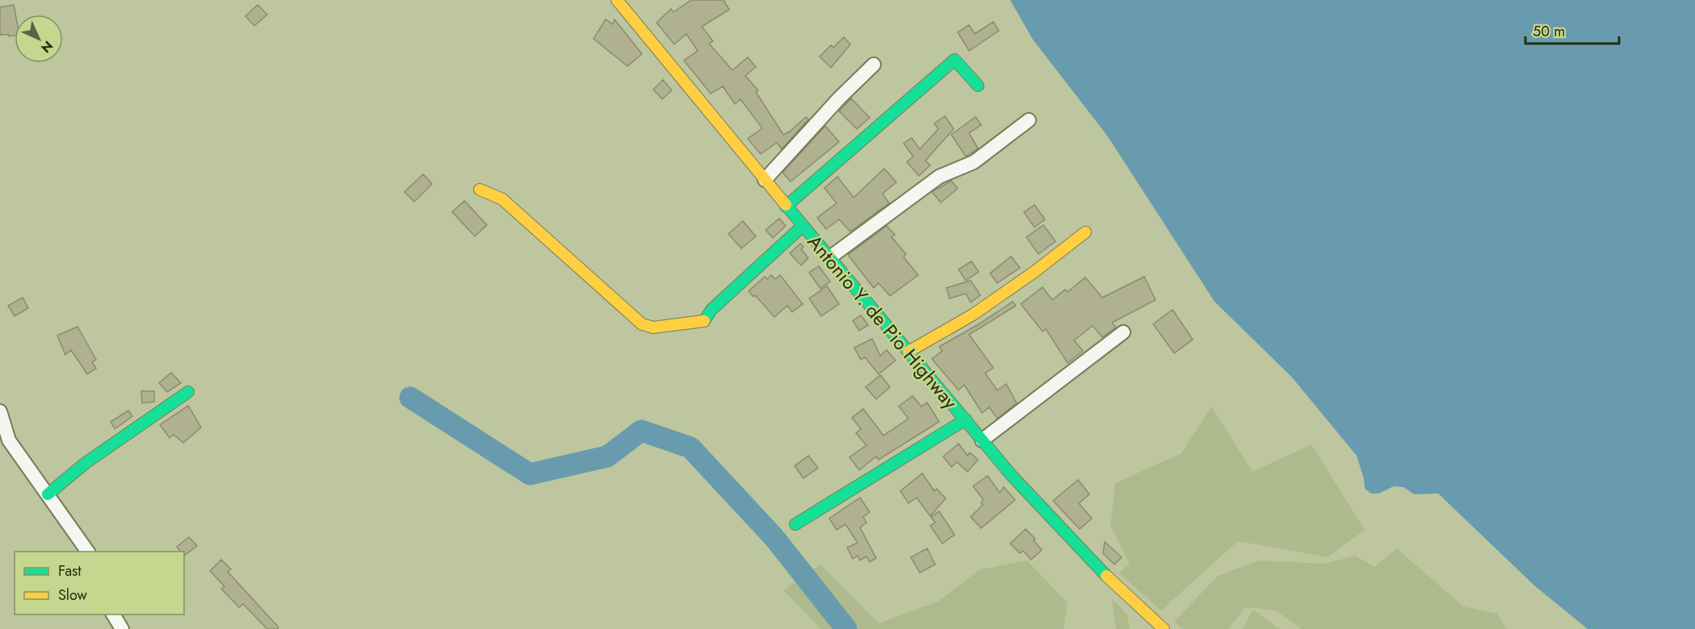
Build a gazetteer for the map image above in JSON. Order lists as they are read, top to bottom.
{
  "streets": {
    "main road": ["Antonio Y. de Pio Highway"]
  },
  "legend": ["Fast", "Slow"],
  "scale_bar": "50 m",
  "north": "bottom right"
}
